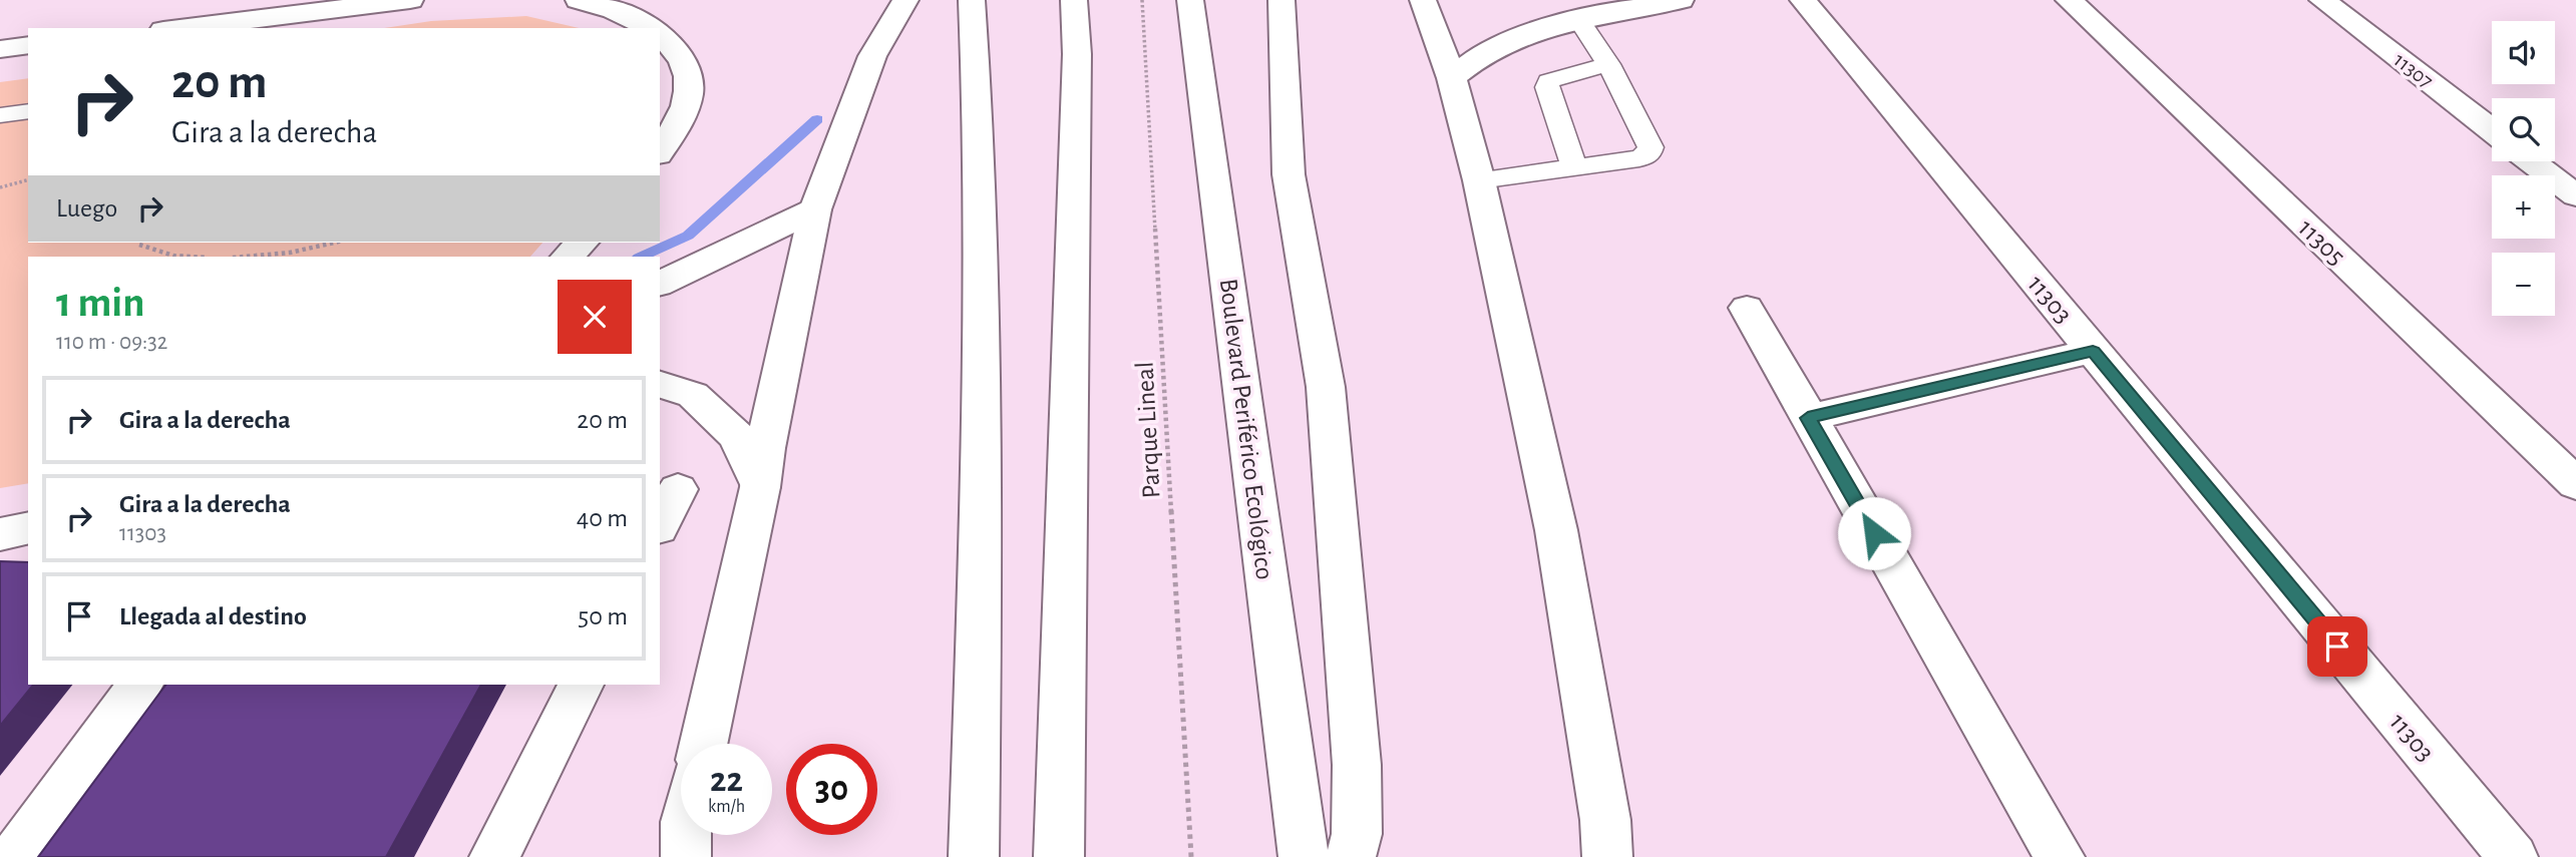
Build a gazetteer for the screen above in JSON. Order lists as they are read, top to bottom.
{
  "streets": {
    "main road": [
      "11307",
      "11305",
      "11303",
      "Boulevard Periférico Ecológico"
    ],
    "path": ["Parque Lineal"]
  },
  "page": {
    "map_buttons": ["+", "−"],
    "turn": ["20 m", "Gira a la derecha"],
    "then": "Luego",
    "heading": ["1 min", "110 m · 09:32"],
    "list": [
      {
        "name": "Gira a la derecha",
        "value": "20 m"
      },
      {
        "name": "Gira a la derecha",
        "note": "11303",
        "value": "40 m"
      },
      {
        "name": "Llegada al destino",
        "value": "50 m"
      }
    ],
    "speed": "22 km/h",
    "limit": "30"
  }
}
